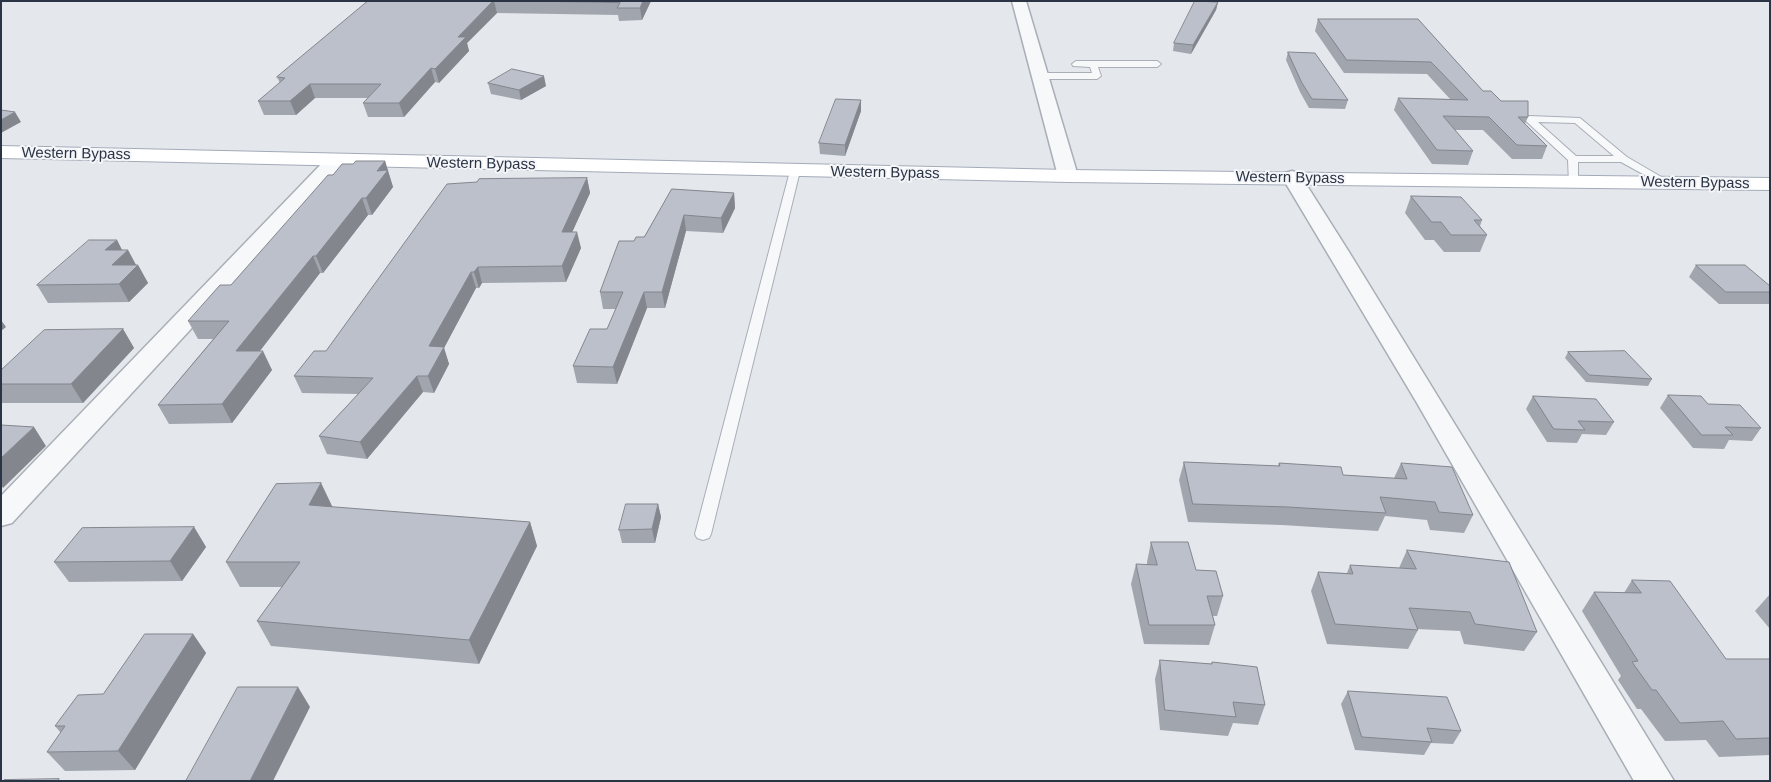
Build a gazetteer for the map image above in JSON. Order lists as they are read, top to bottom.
{
  "streets": {
    "main road": ["Western Bypass"]
  }
}
